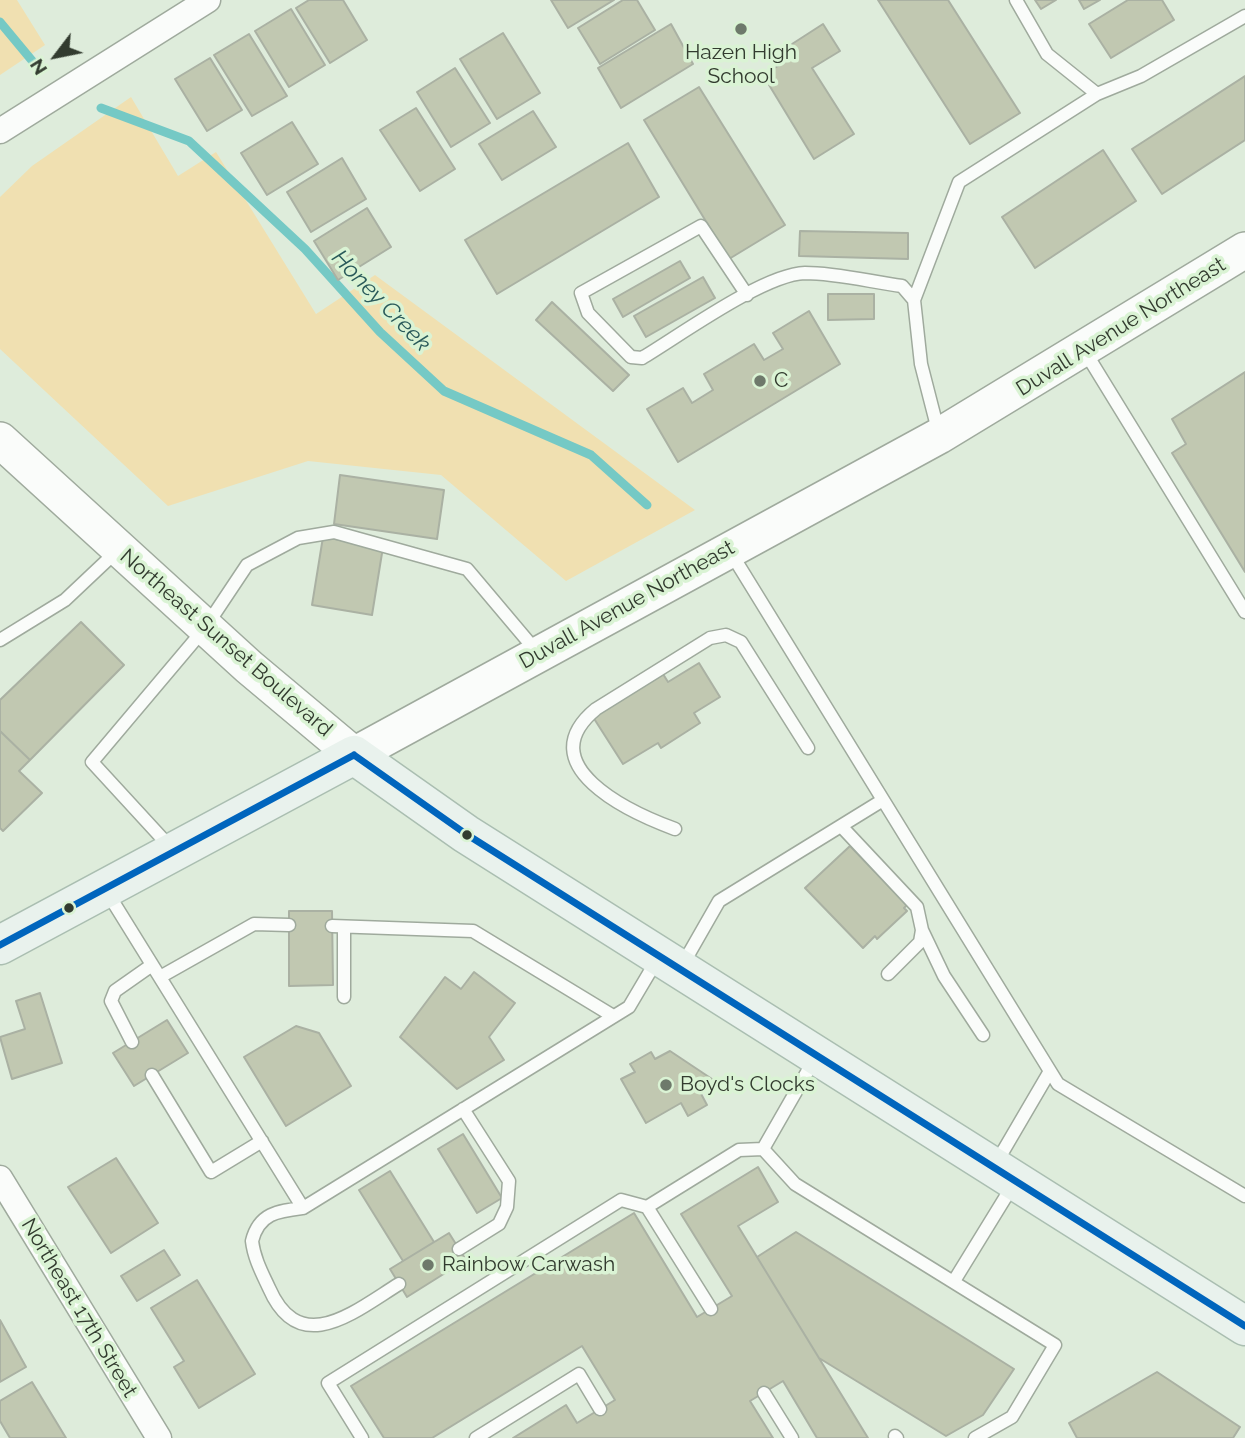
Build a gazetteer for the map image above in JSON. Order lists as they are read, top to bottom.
{
  "streets": {
    "main road": ["Duvall Avenue Northeast", "Northeast Sunset Boulevard"],
    "street": ["Northeast 17th Street"]
  },
  "crossings": [
    ["Duvall Avenue Northeast", "Northeast Sunset Boulevard"]
  ],
  "water": ["Honey Creek"],
  "places": [
    "Hazen High School",
    "C",
    "Boyd's Clocks",
    "Rainbow Carwash"
  ],
  "north": "bottom left"
}
